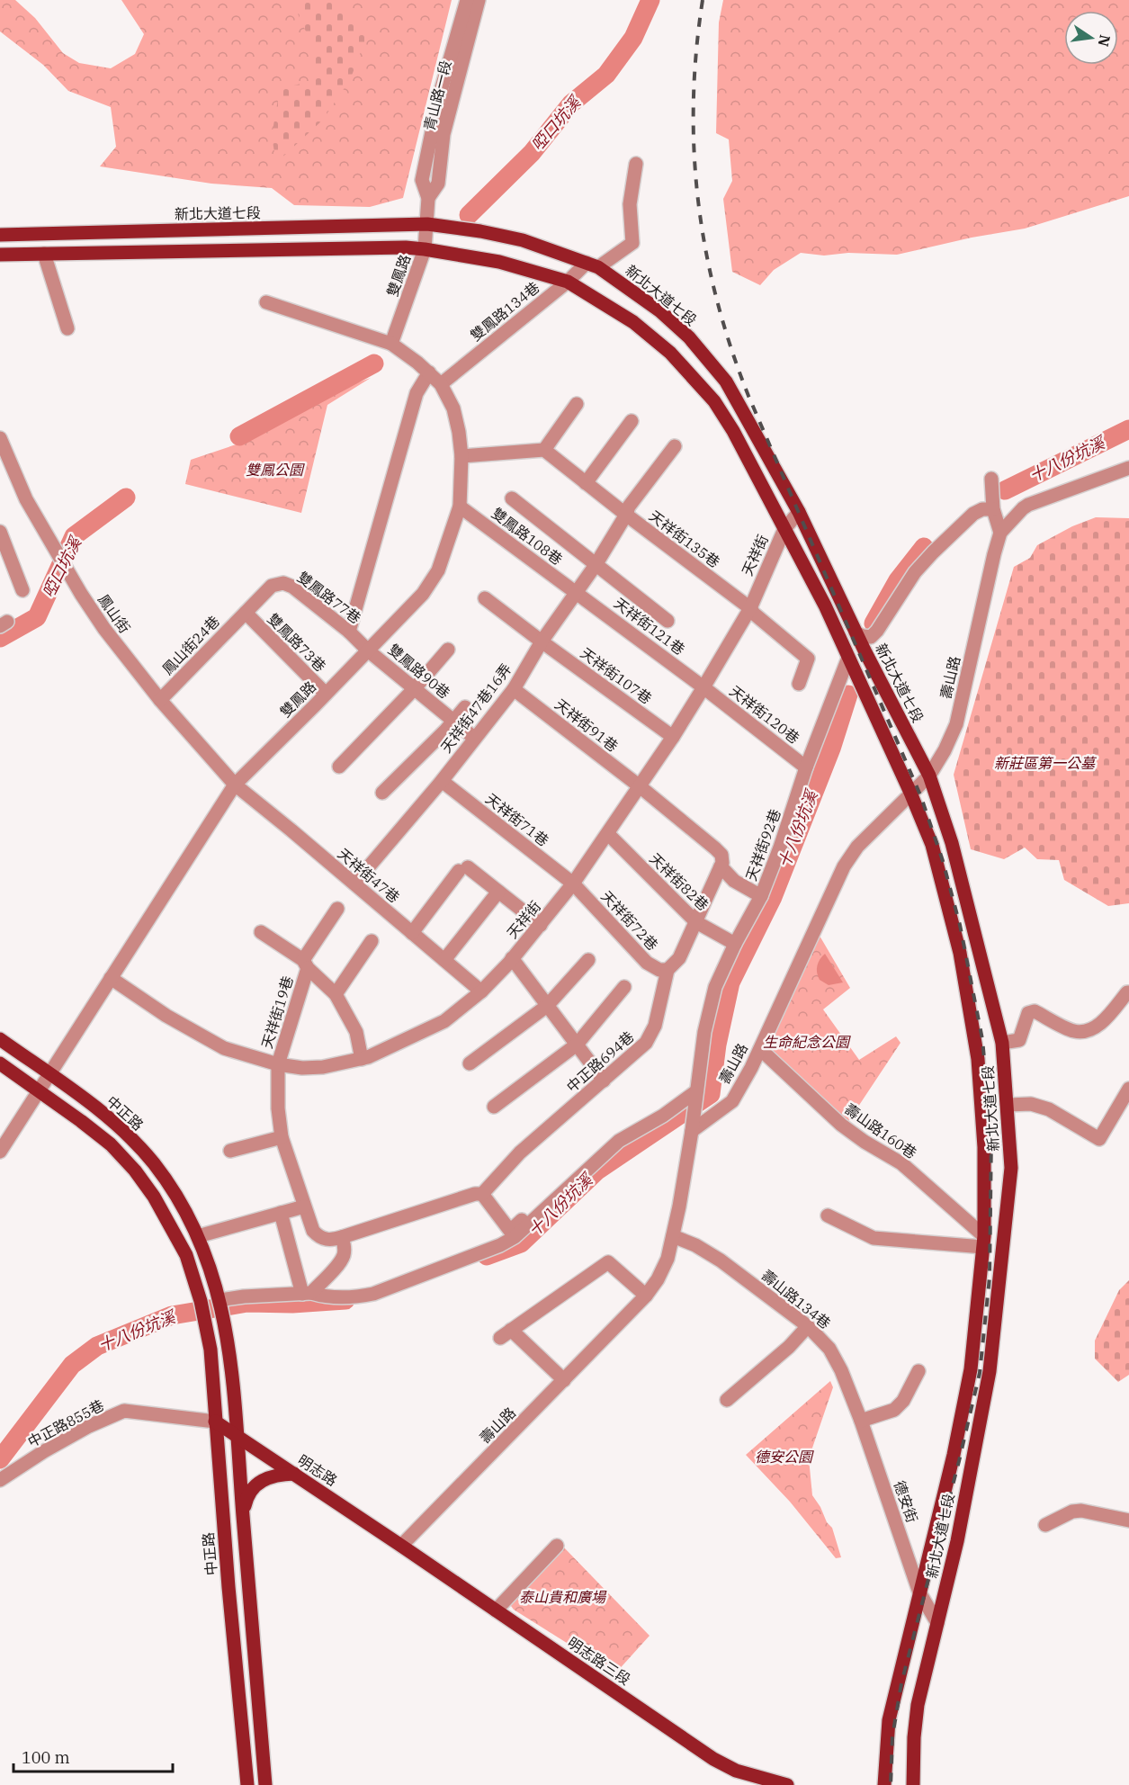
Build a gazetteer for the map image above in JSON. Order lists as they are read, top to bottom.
{
  "streets": {
    "main road": [
      "新北大道七段",
      "中正路",
      "明志路",
      "明志路三段"
    ],
    "street": [
      "青山路一段",
      "雙鳳路",
      "雙鳳路134巷",
      "雙鳳路108巷",
      "天祥街135巷",
      "天祥街",
      "雙鳳路77巷",
      "鳳山街",
      "天祥街121巷",
      "雙鳳路73巷",
      "鳳山街24巷",
      "雙鳳路90巷",
      "天祥街107巷",
      "壽山路",
      "天祥街47巷16弄",
      "天祥街120巷",
      "天祥街91巷",
      "天祥街71巷",
      "天祥街92巷",
      "天祥街47巷",
      "天祥街82巷",
      "天祥街72巷",
      "天祥街19巷",
      "中正路694巷",
      "壽山路160巷",
      "壽山路134巷",
      "中正路855巷",
      "德安街"
    ]
  },
  "crossings": [
    ["青山路一段", "新北大道七段"],
    ["青山路一段", "雙鳳路"],
    ["新北大道七段", "雙鳳路"],
    ["新北大道七段", "雙鳳路134巷"],
    ["新北大道七段", "天祥街"],
    ["新北大道七段", "壽山路"],
    ["新北大道七段", "天祥街92巷"],
    ["新北大道七段", "壽山路160巷"],
    ["新北大道七段", "德安街"],
    ["雙鳳路", "雙鳳路134巷"],
    ["雙鳳路", "雙鳳路108巷"],
    ["雙鳳路", "天祥街"],
    ["雙鳳路", "雙鳳路77巷"],
    ["雙鳳路", "鳳山街"],
    ["雙鳳路", "雙鳳路73巷"],
    ["雙鳳路", "雙鳳路90巷"],
    ["雙鳳路", "天祥街47巷"],
    ["雙鳳路", "中正路"],
    ["雙鳳路108巷", "天祥街121巷"],
    ["雙鳳路108巷", "天祥街47巷16弄"],
    ["天祥街135巷", "天祥街"],
    ["天祥街135巷", "天祥街47巷16弄"],
    ["天祥街", "天祥街121巷"],
    ["天祥街", "天祥街107巷"],
    ["天祥街", "天祥街120巷"],
    ["天祥街", "天祥街91巷"],
    ["天祥街", "天祥街71巷"],
    ["天祥街", "天祥街92巷"],
    ["天祥街", "天祥街47巷"],
    ["天祥街", "天祥街82巷"],
    ["天祥街", "天祥街72巷"],
    ["天祥街", "天祥街19巷"],
    ["雙鳳路77巷", "雙鳳路73巷"],
    ["雙鳳路77巷", "鳳山街24巷"],
    ["雙鳳路77巷", "雙鳳路90巷"],
    ["鳳山街", "鳳山街24巷"],
    ["鳳山街", "天祥街47巷"],
    ["天祥街121巷", "天祥街47巷16弄"],
    ["天祥街121巷", "天祥街120巷"],
    ["雙鳳路73巷", "鳳山街24巷"],
    ["雙鳳路90巷", "天祥街47巷16弄"],
    ["天祥街107巷", "天祥街47巷16弄"],
    ["壽山路", "壽山路160巷"],
    ["壽山路", "壽山路134巷"],
    ["壽山路", "明志路"],
    ["壽山路", "明志路三段"],
    ["天祥街47巷16弄", "天祥街91巷"],
    ["天祥街47巷16弄", "天祥街71巷"],
    ["天祥街47巷16弄", "天祥街47巷"],
    ["天祥街120巷", "天祥街92巷"],
    ["天祥街91巷", "天祥街92巷"],
    ["天祥街71巷", "天祥街72巷"],
    ["天祥街92巷", "中正路694巷"],
    ["天祥街82巷", "中正路694巷"],
    ["天祥街72巷", "中正路694巷"],
    ["中正路", "中正路855巷"],
    ["中正路", "明志路"],
    ["壽山路134巷", "德安街"],
    ["中正路855巷", "明志路"],
    ["明志路", "明志路三段"]
  ],
  "water": ["啞口坑溪", "十八份坑溪"],
  "parks": [
    "雙鳳公園",
    "新莊區第一公墓",
    "生命紀念公園",
    "德安公園",
    "泰山貴和廣場"
  ],
  "scale_bar": "100 m",
  "north": "right"
}
